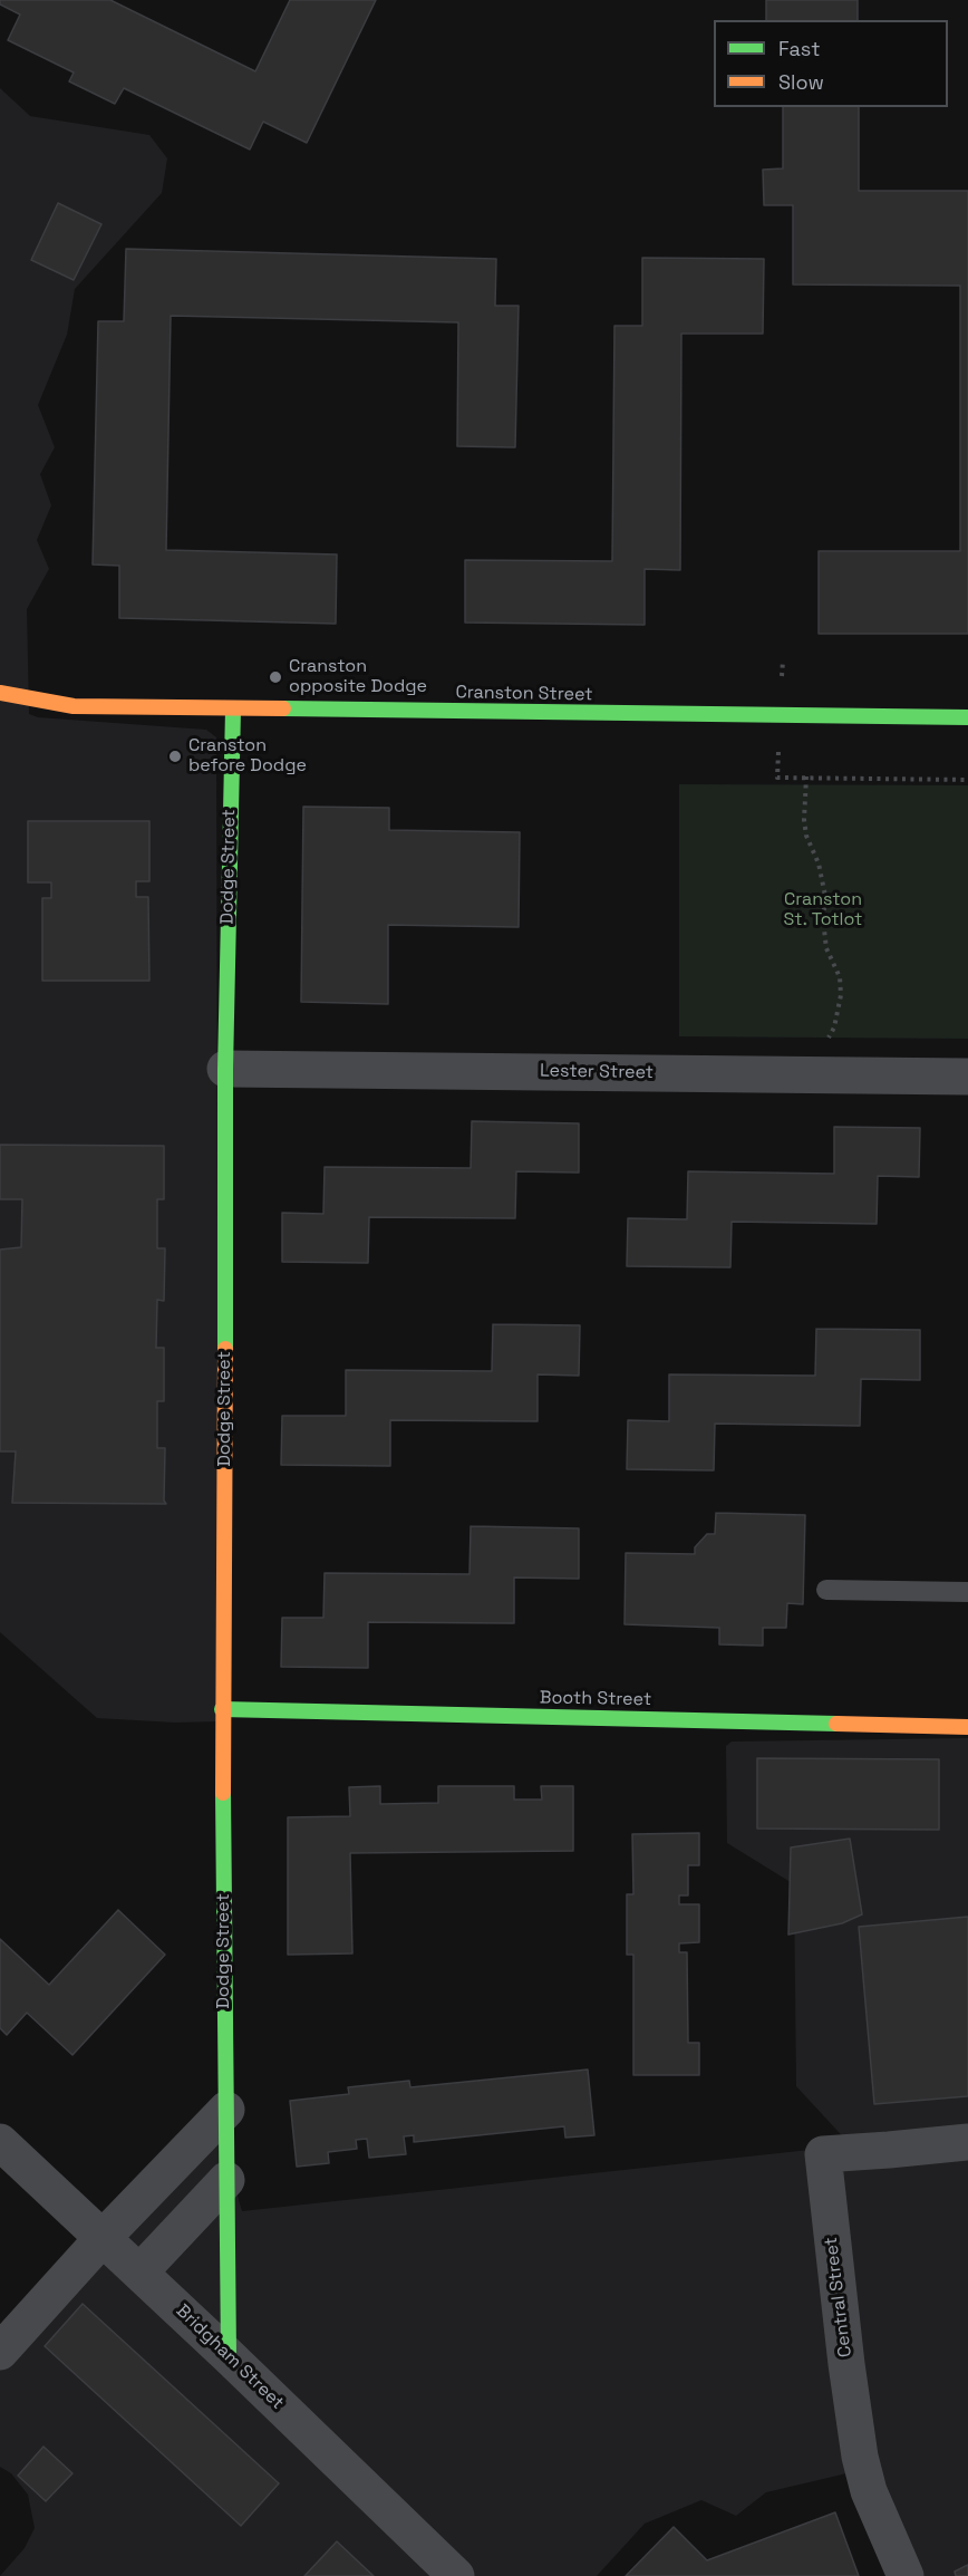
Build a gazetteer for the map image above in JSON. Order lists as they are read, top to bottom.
{
  "streets": {
    "street": [
      "Cranston Street",
      "Dodge Street",
      "Lester Street",
      "Booth Street",
      "Central Street",
      "Bridgham Street"
    ]
  },
  "crossings": [
    ["Cranston Street", "Dodge Street"],
    ["Dodge Street", "Lester Street"],
    ["Dodge Street", "Booth Street"],
    ["Dodge Street", "Bridgham Street"]
  ],
  "parks": ["Cranston St. Totlot"],
  "places": ["Cranston opposite Dodge", "Cranston before Dodge"],
  "legend": ["Fast", "Slow"]
}
